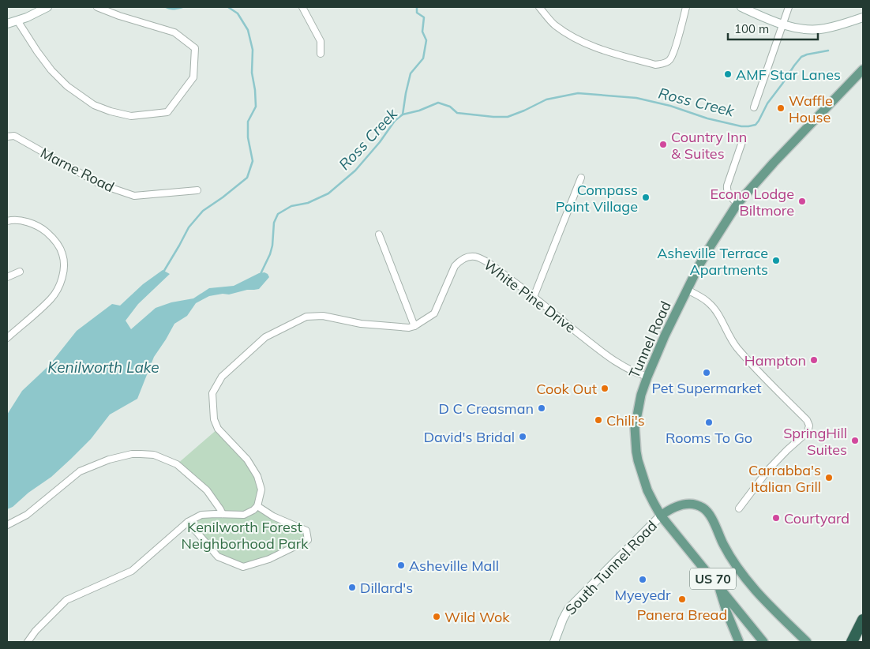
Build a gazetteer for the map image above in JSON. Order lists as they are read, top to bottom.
{
  "streets": {
    "main road": ["Tunnel Road", "US 70"],
    "street": ["Marne Road", "White Pine Drive", "South Tunnel Road"]
  },
  "crossings": [
    ["White Pine Drive", "Tunnel Road"],
    ["Tunnel Road", "South Tunnel Road"]
  ],
  "water": ["Ross Creek", "Kenilworth Lake"],
  "parks": ["Kenilworth Forest Neighborhood Park"],
  "places": [
    "AMF Star Lanes",
    "Waffle House",
    "Country Inn & Suites",
    "Compass Point Village",
    "Econo Lodge Biltmore",
    "Asheville Terrace Apartments",
    "Hampton",
    "Pet Supermarket",
    "Cook Out",
    "D C Creasman",
    "Chili's",
    "Rooms To Go",
    "David's Bridal",
    "SpringHill Suites",
    "Carrabba's Italian Grill",
    "Courtyard",
    "Asheville Mall",
    "Myeyedr",
    "Dillard's",
    "Panera Bread",
    "Wild Wok"
  ],
  "scale_bar": "100 m"
}
